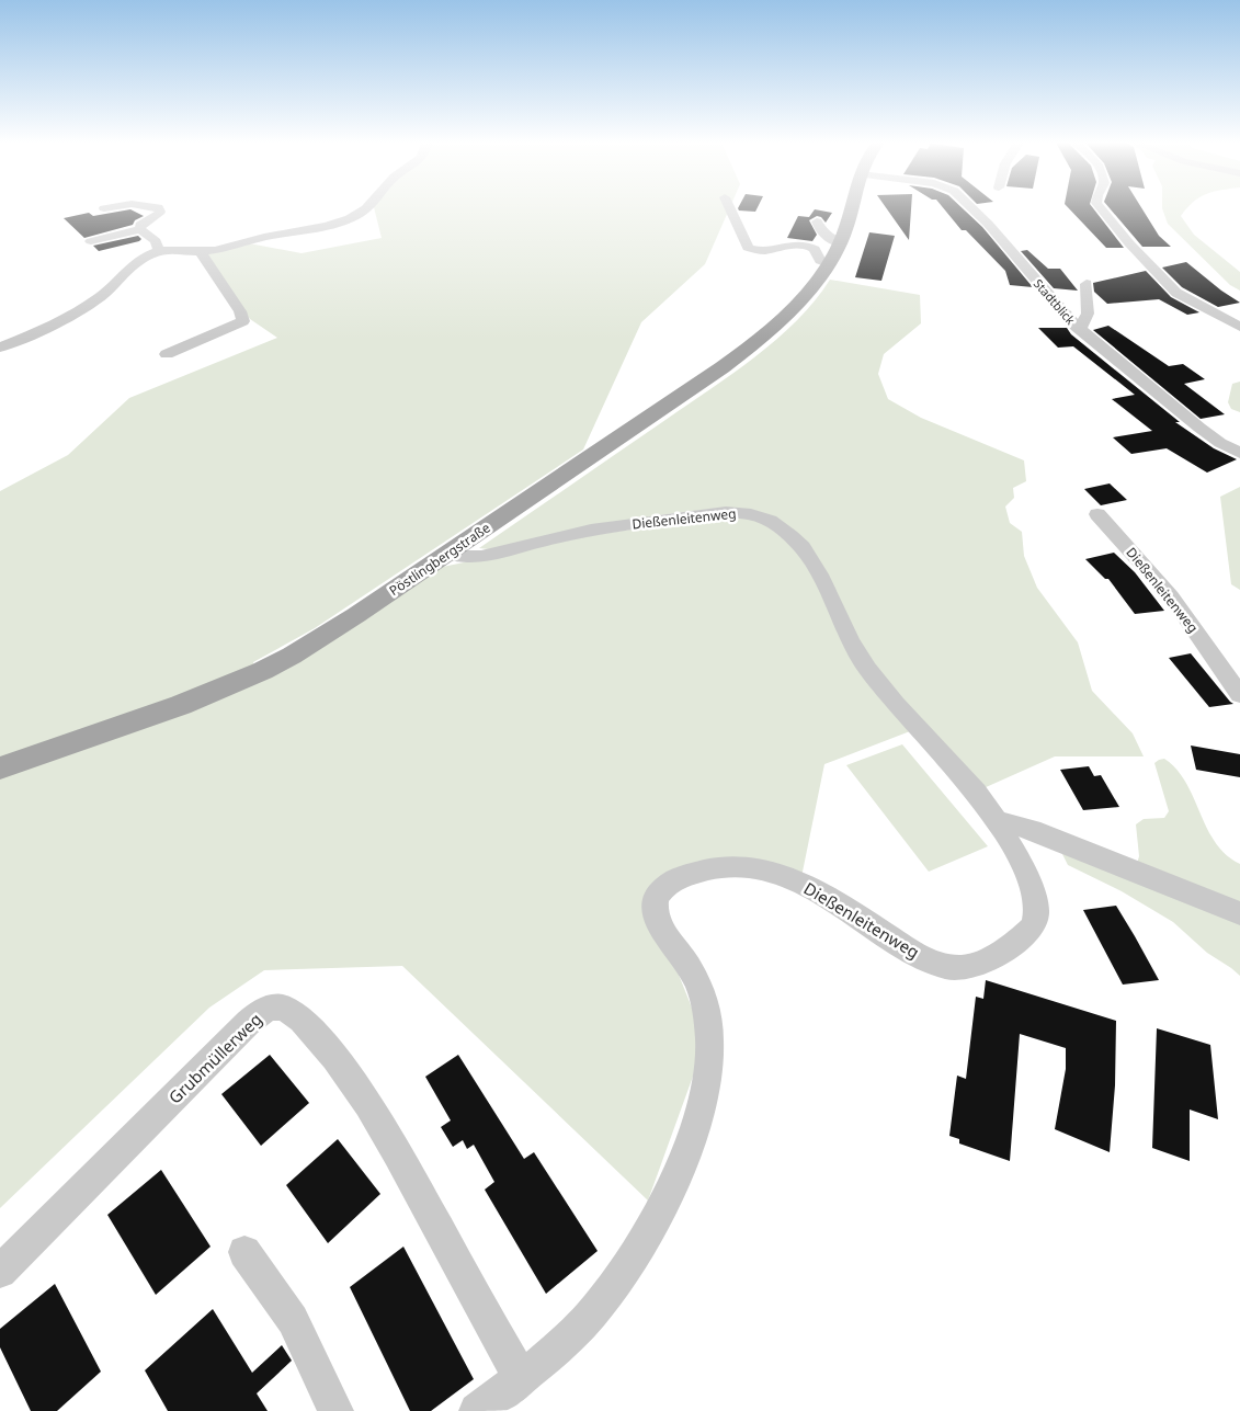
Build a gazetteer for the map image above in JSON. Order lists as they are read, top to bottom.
{
  "streets": {
    "main road": ["Pöstlingbergstraße"],
    "street": ["Stadtblick", "Dießenleitenweg", "Grubmüllerweg"]
  },
  "crossings": [
    ["Dießenleitenweg", "Pöstlingbergstraße"],
    ["Dießenleitenweg", "Grubmüllerweg"]
  ]
}
